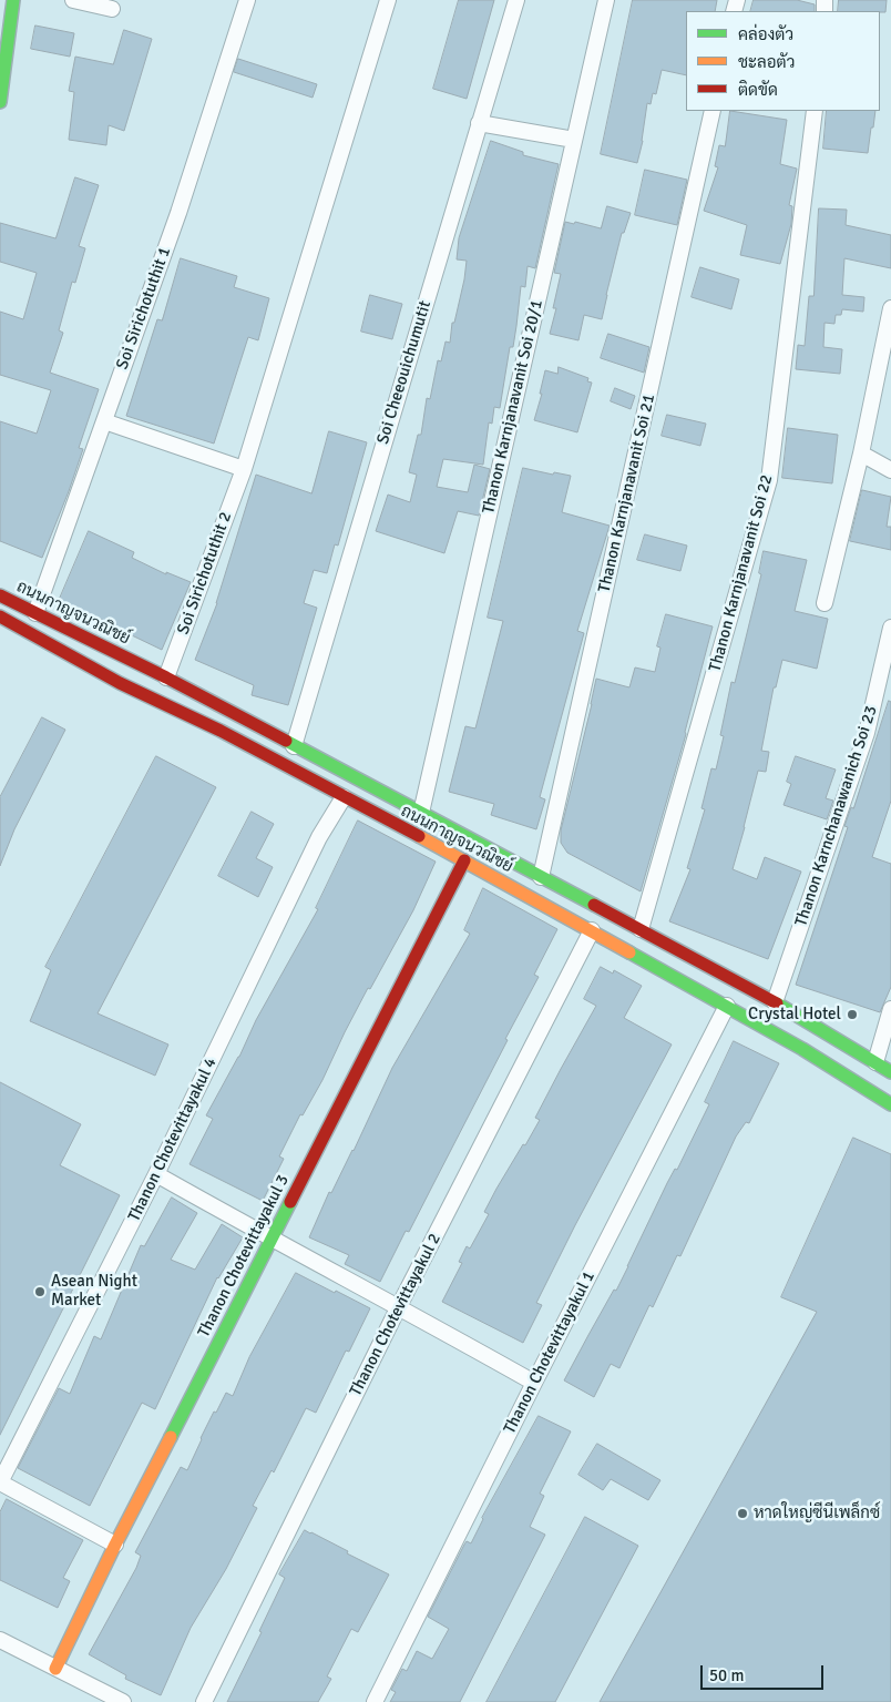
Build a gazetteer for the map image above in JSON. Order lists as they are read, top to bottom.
{
  "streets": {
    "main road": ["ถนนกาญจนวณิชย์", "Thanon Chotevittayakul 3"],
    "street": [
      "Soi Sirichotuthit 1",
      "Soi Cheeouichumutit",
      "Thanon Karnjanavanit Soi 20/1",
      "Thanon Karnjanavanit Soi 21",
      "Soi Sirichotuthit 2",
      "Thanon Karnjanavanit Soi 22",
      "Thanon Karnchanawanich Soi 23",
      "Thanon Chotevittayakul 4",
      "Thanon Chotevittayakul 2",
      "Thanon Chotevittayakul 1"
    ]
  },
  "crossings": [
    ["Soi Sirichotuthit 1", "ถนนกาญจนวณิชย์"],
    ["Soi Cheeouichumutit", "ถนนกาญจนวณิชย์"],
    ["Thanon Karnjanavanit Soi 20/1", "ถนนกาญจนวณิชย์"],
    ["Thanon Karnjanavanit Soi 21", "ถนนกาญจนวณิชย์"],
    ["Soi Sirichotuthit 2", "ถนนกาญจนวณิชย์"],
    ["Thanon Karnjanavanit Soi 22", "ถนนกาญจนวณิชย์"],
    ["ถนนกาญจนวณิชย์", "Thanon Karnchanawanich Soi 23"],
    ["ถนนกาญจนวณิชย์", "Thanon Chotevittayakul 4"],
    ["ถนนกาญจนวณิชย์", "Thanon Chotevittayakul 3"],
    ["ถนนกาญจนวณิชย์", "Thanon Chotevittayakul 2"],
    ["ถนนกาญจนวณิชย์", "Thanon Chotevittayakul 1"]
  ],
  "places": ["Crystal Hotel", "Asean Night Market", "หาดใหญ่ซีนีเพล็กซ์"],
  "legend": ["คล่องตัว", "ชะลอตัว", "ติดขัด"],
  "scale_bar": "50 m"
}
